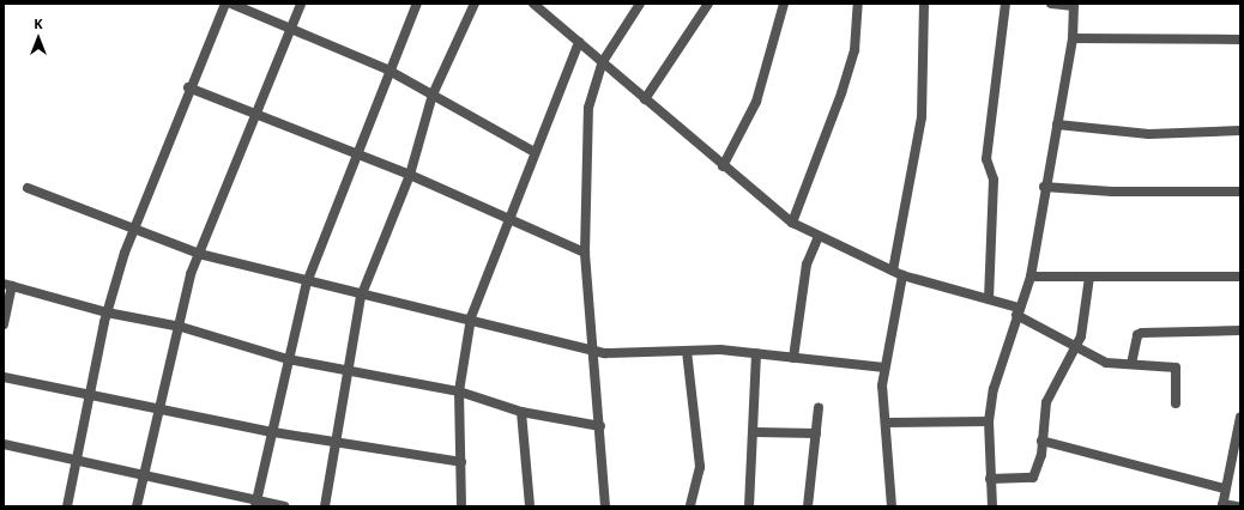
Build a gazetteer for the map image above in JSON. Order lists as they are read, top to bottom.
{
  "north": "top"
}
